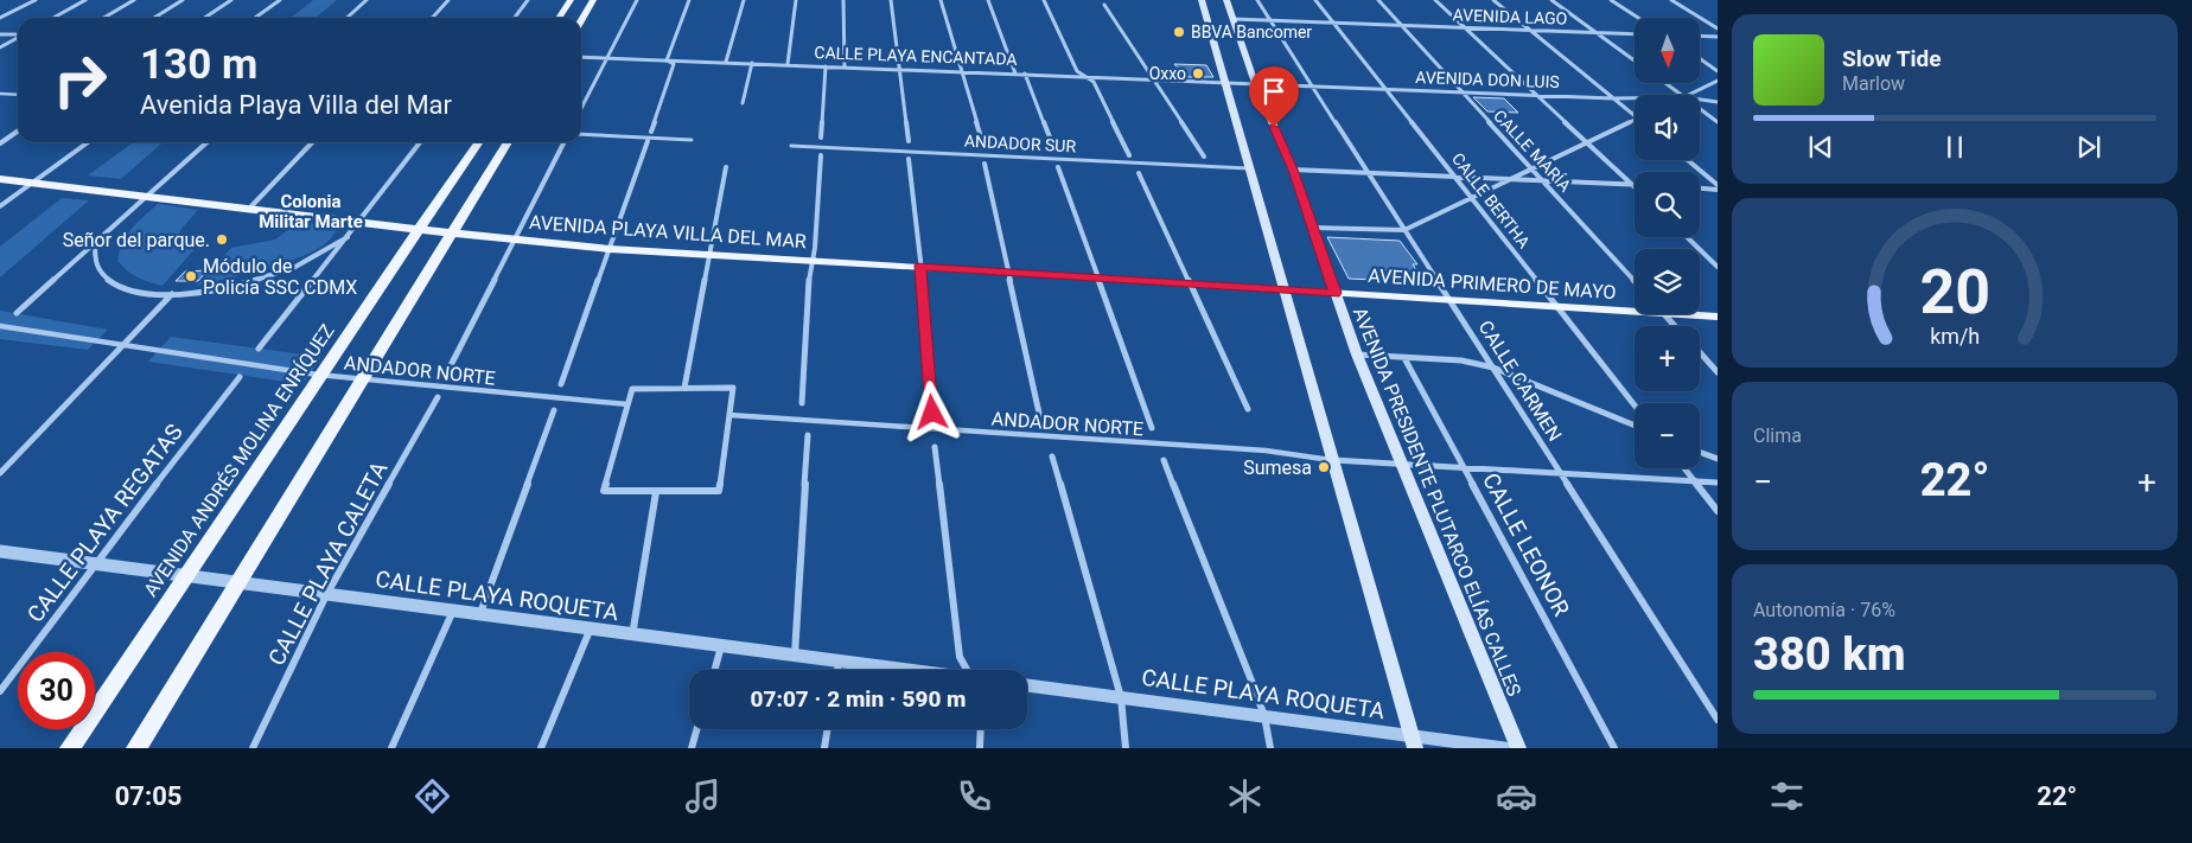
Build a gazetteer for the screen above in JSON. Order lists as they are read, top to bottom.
{
  "streets": {
    "main road": [
      "AVENIDA PLAYA VILLA DEL MAR",
      "AVENIDA PRIMERO DE MAYO",
      "AVENIDA ANDRÉS MOLINA ENRÍQUEZ",
      "AVENIDA PRESIDENTE PLUTARCO ELÍAS CALLES"
    ],
    "street": [
      "AVENIDA LAGO",
      "CALLE PLAYA ENCANTADA",
      "AVENIDA DON LUIS",
      "ANDADOR SUR",
      "CALLE MARÍA",
      "CALLE BERTHA",
      "ANDADOR NORTE",
      "CALLE CARMEN",
      "CALLE PLAYA REGATAS",
      "CALLE LEONOR",
      "CALLE PLAYA CALETA",
      "CALLE PLAYA ROQUETA"
    ]
  },
  "crossings": [
    ["AVENIDA LAGO", "CALLE MARÍA"],
    ["AVENIDA LAGO", "CALLE BERTHA"],
    ["AVENIDA LAGO", "CALLE CARMEN"],
    ["AVENIDA LAGO", "AVENIDA PRESIDENTE PLUTARCO ELÍAS CALLES"],
    ["CALLE PLAYA ENCANTADA", "AVENIDA DON LUIS"],
    ["CALLE PLAYA ENCANTADA", "AVENIDA PRESIDENTE PLUTARCO ELÍAS CALLES"],
    ["AVENIDA DON LUIS", "CALLE MARÍA"],
    ["AVENIDA DON LUIS", "CALLE BERTHA"],
    ["AVENIDA DON LUIS", "CALLE CARMEN"],
    ["AVENIDA DON LUIS", "AVENIDA PRESIDENTE PLUTARCO ELÍAS CALLES"],
    ["CALLE BERTHA", "AVENIDA PRIMERO DE MAYO"],
    ["AVENIDA PLAYA VILLA DEL MAR", "AVENIDA PRIMERO DE MAYO"],
    ["AVENIDA PLAYA VILLA DEL MAR", "AVENIDA ANDRÉS MOLINA ENRÍQUEZ"],
    ["AVENIDA PLAYA VILLA DEL MAR", "AVENIDA PRESIDENTE PLUTARCO ELÍAS CALLES"],
    ["AVENIDA PRIMERO DE MAYO", "CALLE CARMEN"],
    ["AVENIDA PRIMERO DE MAYO", "AVENIDA PRESIDENTE PLUTARCO ELÍAS CALLES"],
    ["ANDADOR NORTE", "AVENIDA ANDRÉS MOLINA ENRÍQUEZ"],
    ["AVENIDA ANDRÉS MOLINA ENRÍQUEZ", "CALLE PLAYA ROQUETA"],
    ["CALLE PLAYA REGATAS", "CALLE PLAYA ROQUETA"],
    ["CALLE PLAYA CALETA", "CALLE PLAYA ROQUETA"]
  ],
  "districts": ["Colonia Militar Marte"],
  "places": [
    "BBVA Bancomer",
    "Oxxo",
    "Señor del parque.",
    "Módulo de Policía SSC CDMX",
    "Sumesa"
  ],
  "north": "bottom",
  "page": {
    "map_buttons": ["+", "−"],
    "turn": ["130 m", "Avenida Playa Villa del Mar"],
    "song": ["Slow Tide", "Marlow"],
    "tile": [
      "Clima",
      ["Autonomía · 76%", "380 km"]
    ],
    "heat": ["−", "22°", "+"],
    "limit": "30",
    "trip": "07:07 · 2 min · 590 m",
    "tabs": ["07:05", "22°"],
    "gauge": ["20", "km/h"]
  }
}
